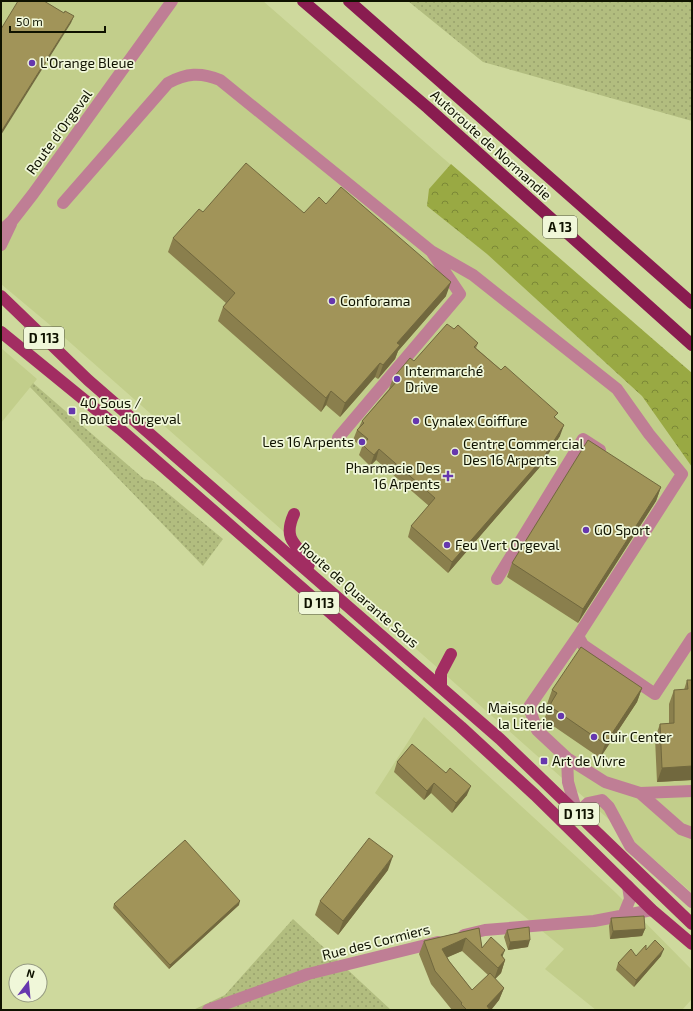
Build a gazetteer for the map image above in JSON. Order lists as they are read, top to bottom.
{
  "streets": {
    "highway": ["Autoroute de Normandie", "A 13"],
    "main road": ["D 113", "Route de Quarante Sous"],
    "street": ["Route d'Orgeval", "Rue des Cormiers"]
  },
  "crossings": [
    ["D 113", "Rue des Cormiers"]
  ],
  "places": {
    "other": [
      "L'Orange Bleue",
      "Conforama",
      "Intermarché Drive",
      "Cynalex Coiffure",
      "Les 16 Arpents",
      "Centre Commercial Des 16 Arpents",
      "GO Sport",
      "Feu Vert Orgeval",
      "Maison de la Literie",
      "Cuir Center"
    ],
    "transit": ["40 Sous / Route d'Orgeval", "Art de Vivre"],
    "health": ["Pharmacie Des 16 Arpents"]
  },
  "scale_bar": "50 m",
  "north": "top"
}
